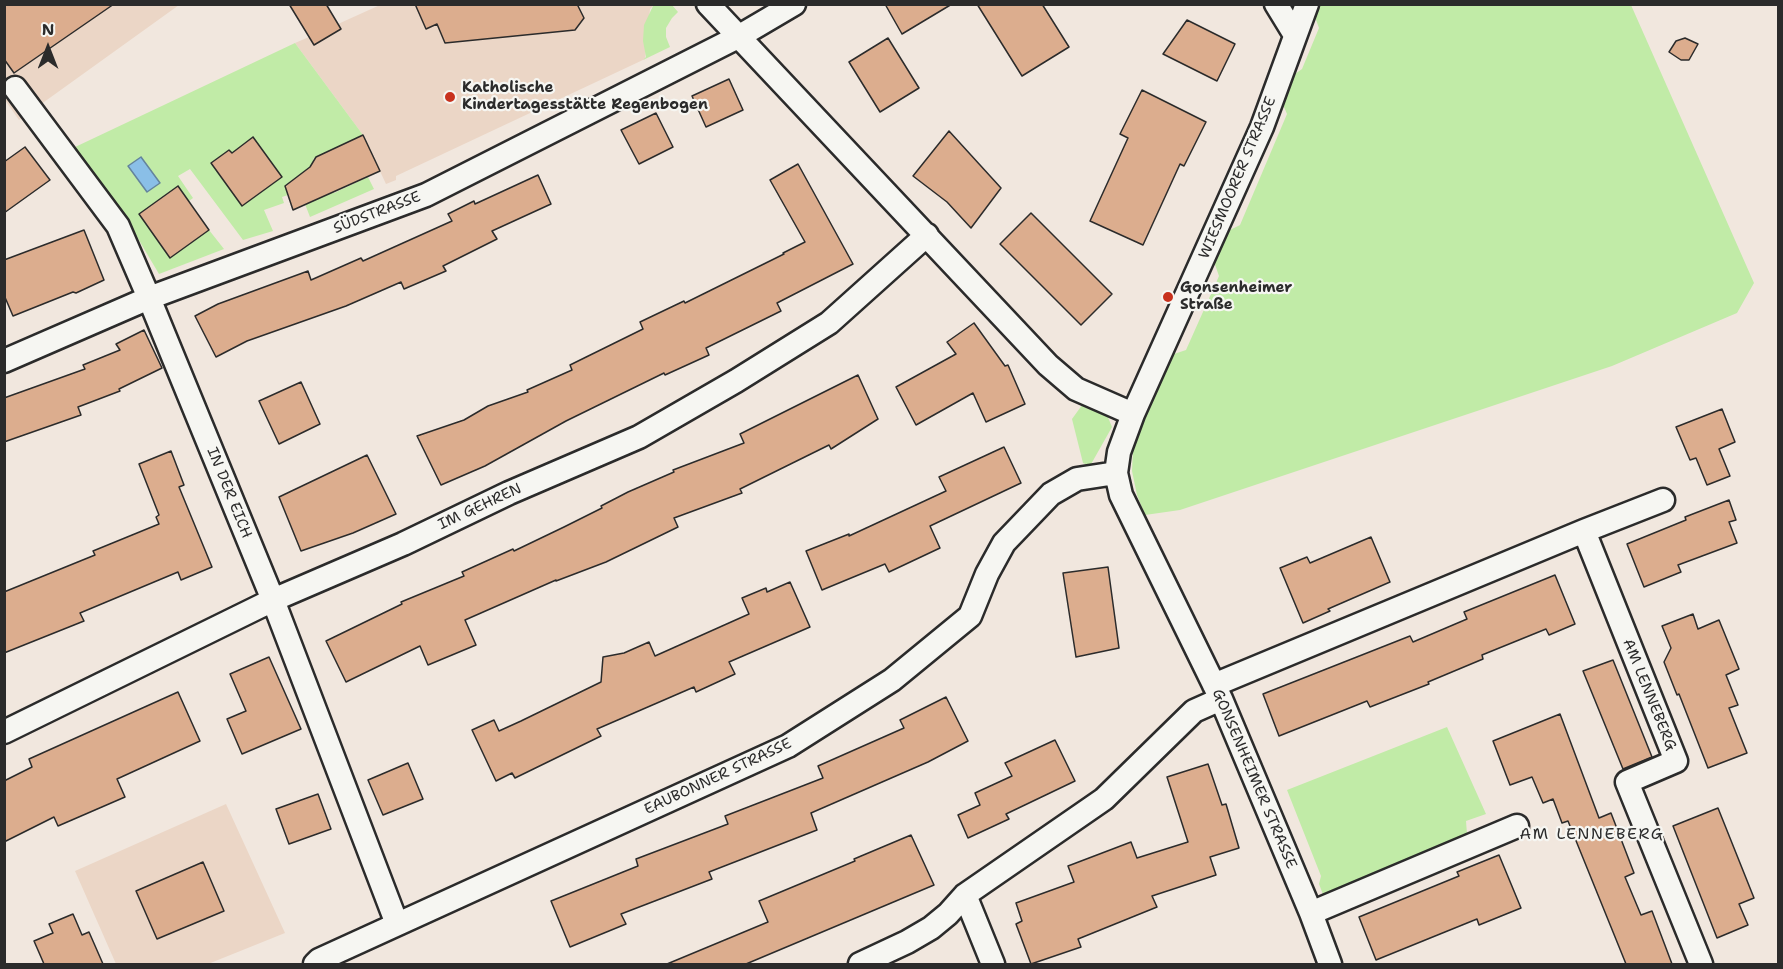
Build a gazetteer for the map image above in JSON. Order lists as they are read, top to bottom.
{
  "streets": {
    "street": [
      "WIESMOORER STRASSE",
      "SÜDSTRASSE",
      "IN DER EICH",
      "IM GEHREN",
      "AM LENNEBERG",
      "EAUBONNER STRASSE",
      "GONSENHEIMER STRASSE"
    ]
  },
  "crossings": [
    ["WIESMOORER STRASSE", "GONSENHEIMER STRASSE"],
    ["SÜDSTRASSE", "IN DER EICH"],
    ["IN DER EICH", "IM GEHREN"],
    ["IN DER EICH", "EAUBONNER STRASSE"],
    ["EAUBONNER STRASSE", "GONSENHEIMER STRASSE"]
  ],
  "districts": ["AM LENNEBERG"],
  "places": ["Katholische Kindertagesstätte Regenbogen", "Gonsenheimer Straße"],
  "north": "top"
}
